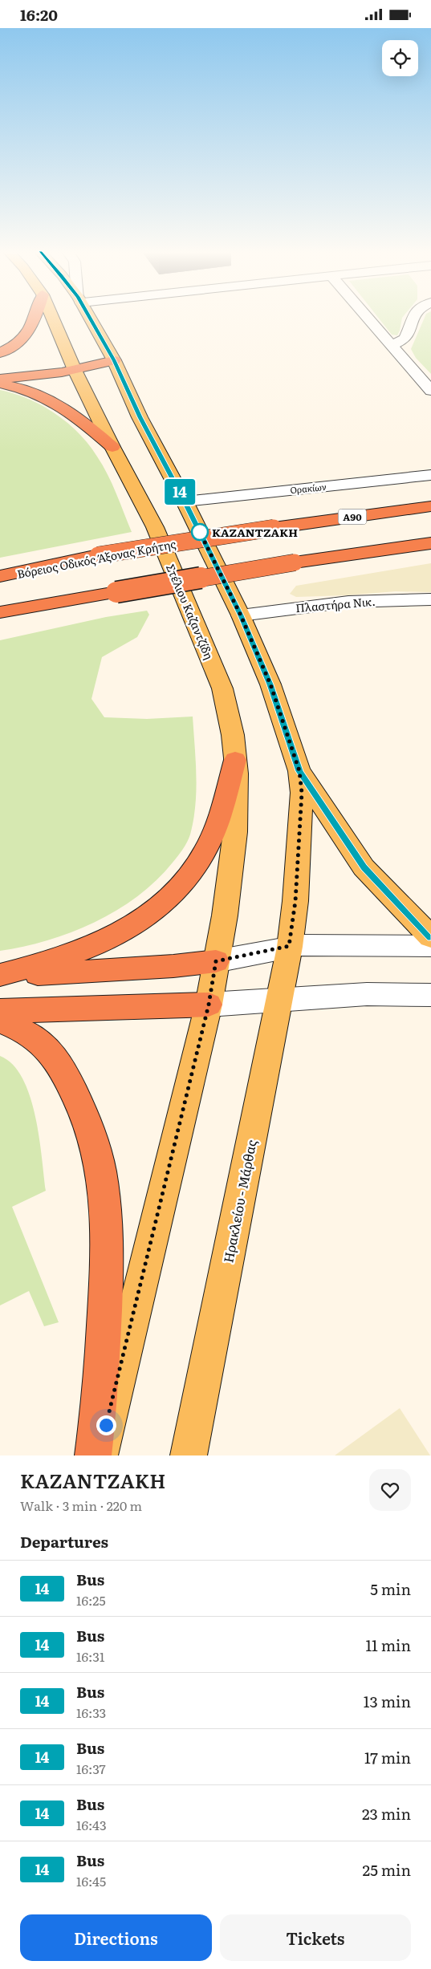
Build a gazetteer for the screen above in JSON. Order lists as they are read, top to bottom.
{
  "streets": {
    "highway": ["Α90", "Βόρειος Οδικός Άξονας Κρήτης"],
    "main road": ["Στέλιου Καζαντζίδη", "Ηρακλείου - Μάρθας"],
    "street": ["Ορακίων", "Πλαστήρα Νικ."]
  },
  "places": ["ΚΑΖΑΝΤΖΑΚΗ"],
  "lines": ["bus line 14"],
  "page": {
    "status": "16:20",
    "on_map": "14",
    "heading": [
      ["ΚΑΖΑΝΤΖΑΚΗ", "Walk · 3 min · 220 m"],
      "Departures"
    ],
    "list": [
      {
        "mark": "14",
        "name": "Bus",
        "note": "16:25",
        "value": "5 min"
      },
      {
        "mark": "14",
        "name": "Bus",
        "note": "16:31",
        "value": "11 min"
      },
      {
        "mark": "14",
        "name": "Bus",
        "note": "16:33",
        "value": "13 min"
      },
      {
        "mark": "14",
        "name": "Bus",
        "note": "16:37",
        "value": "17 min"
      },
      {
        "mark": "14",
        "name": "Bus",
        "note": "16:43",
        "value": "23 min"
      },
      {
        "mark": "14",
        "name": "Bus",
        "note": "16:45",
        "value": "25 min"
      }
    ],
    "buttons": ["Directions", "Tickets"]
  }
}
